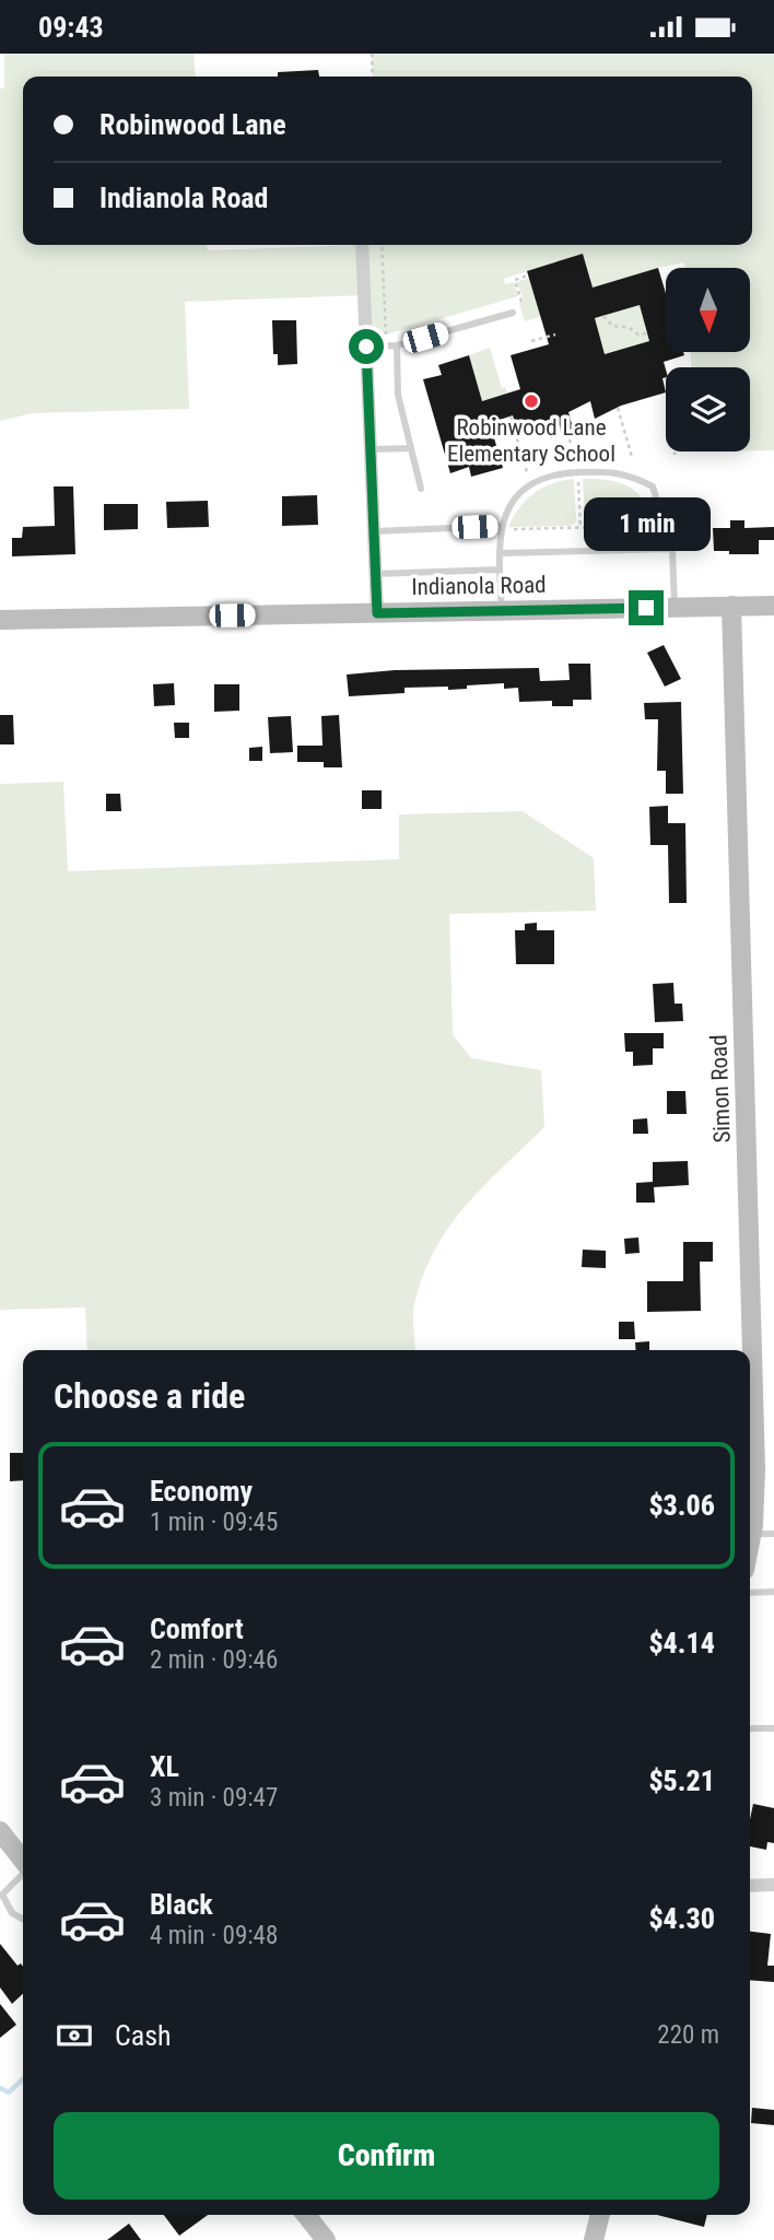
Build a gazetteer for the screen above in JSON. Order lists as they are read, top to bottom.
{
  "streets": {
    "street": ["Indianola Road", "Simon Road"]
  },
  "crossings": [
    ["Indianola Road", "Simon Road"]
  ],
  "places": ["Robinwood Lane Elementary School"],
  "north": "bottom",
  "page": {
    "status": "09:43",
    "banner": ["Robinwood Lane", "Indianola Road"],
    "bubble": "1 min",
    "heading": "Choose a ride",
    "list": [
      {
        "name": "Economy",
        "note": "1 min · 09:45",
        "value": "$3.06"
      },
      {
        "name": "Comfort",
        "note": "2 min · 09:46",
        "value": "$4.14"
      },
      {
        "name": "XL",
        "note": "3 min · 09:47",
        "value": "$5.21"
      },
      {
        "name": "Black",
        "note": "4 min · 09:48",
        "value": "$4.30"
      }
    ],
    "pay": ["Cash", "220 m"],
    "buttons": "Confirm"
  }
}
